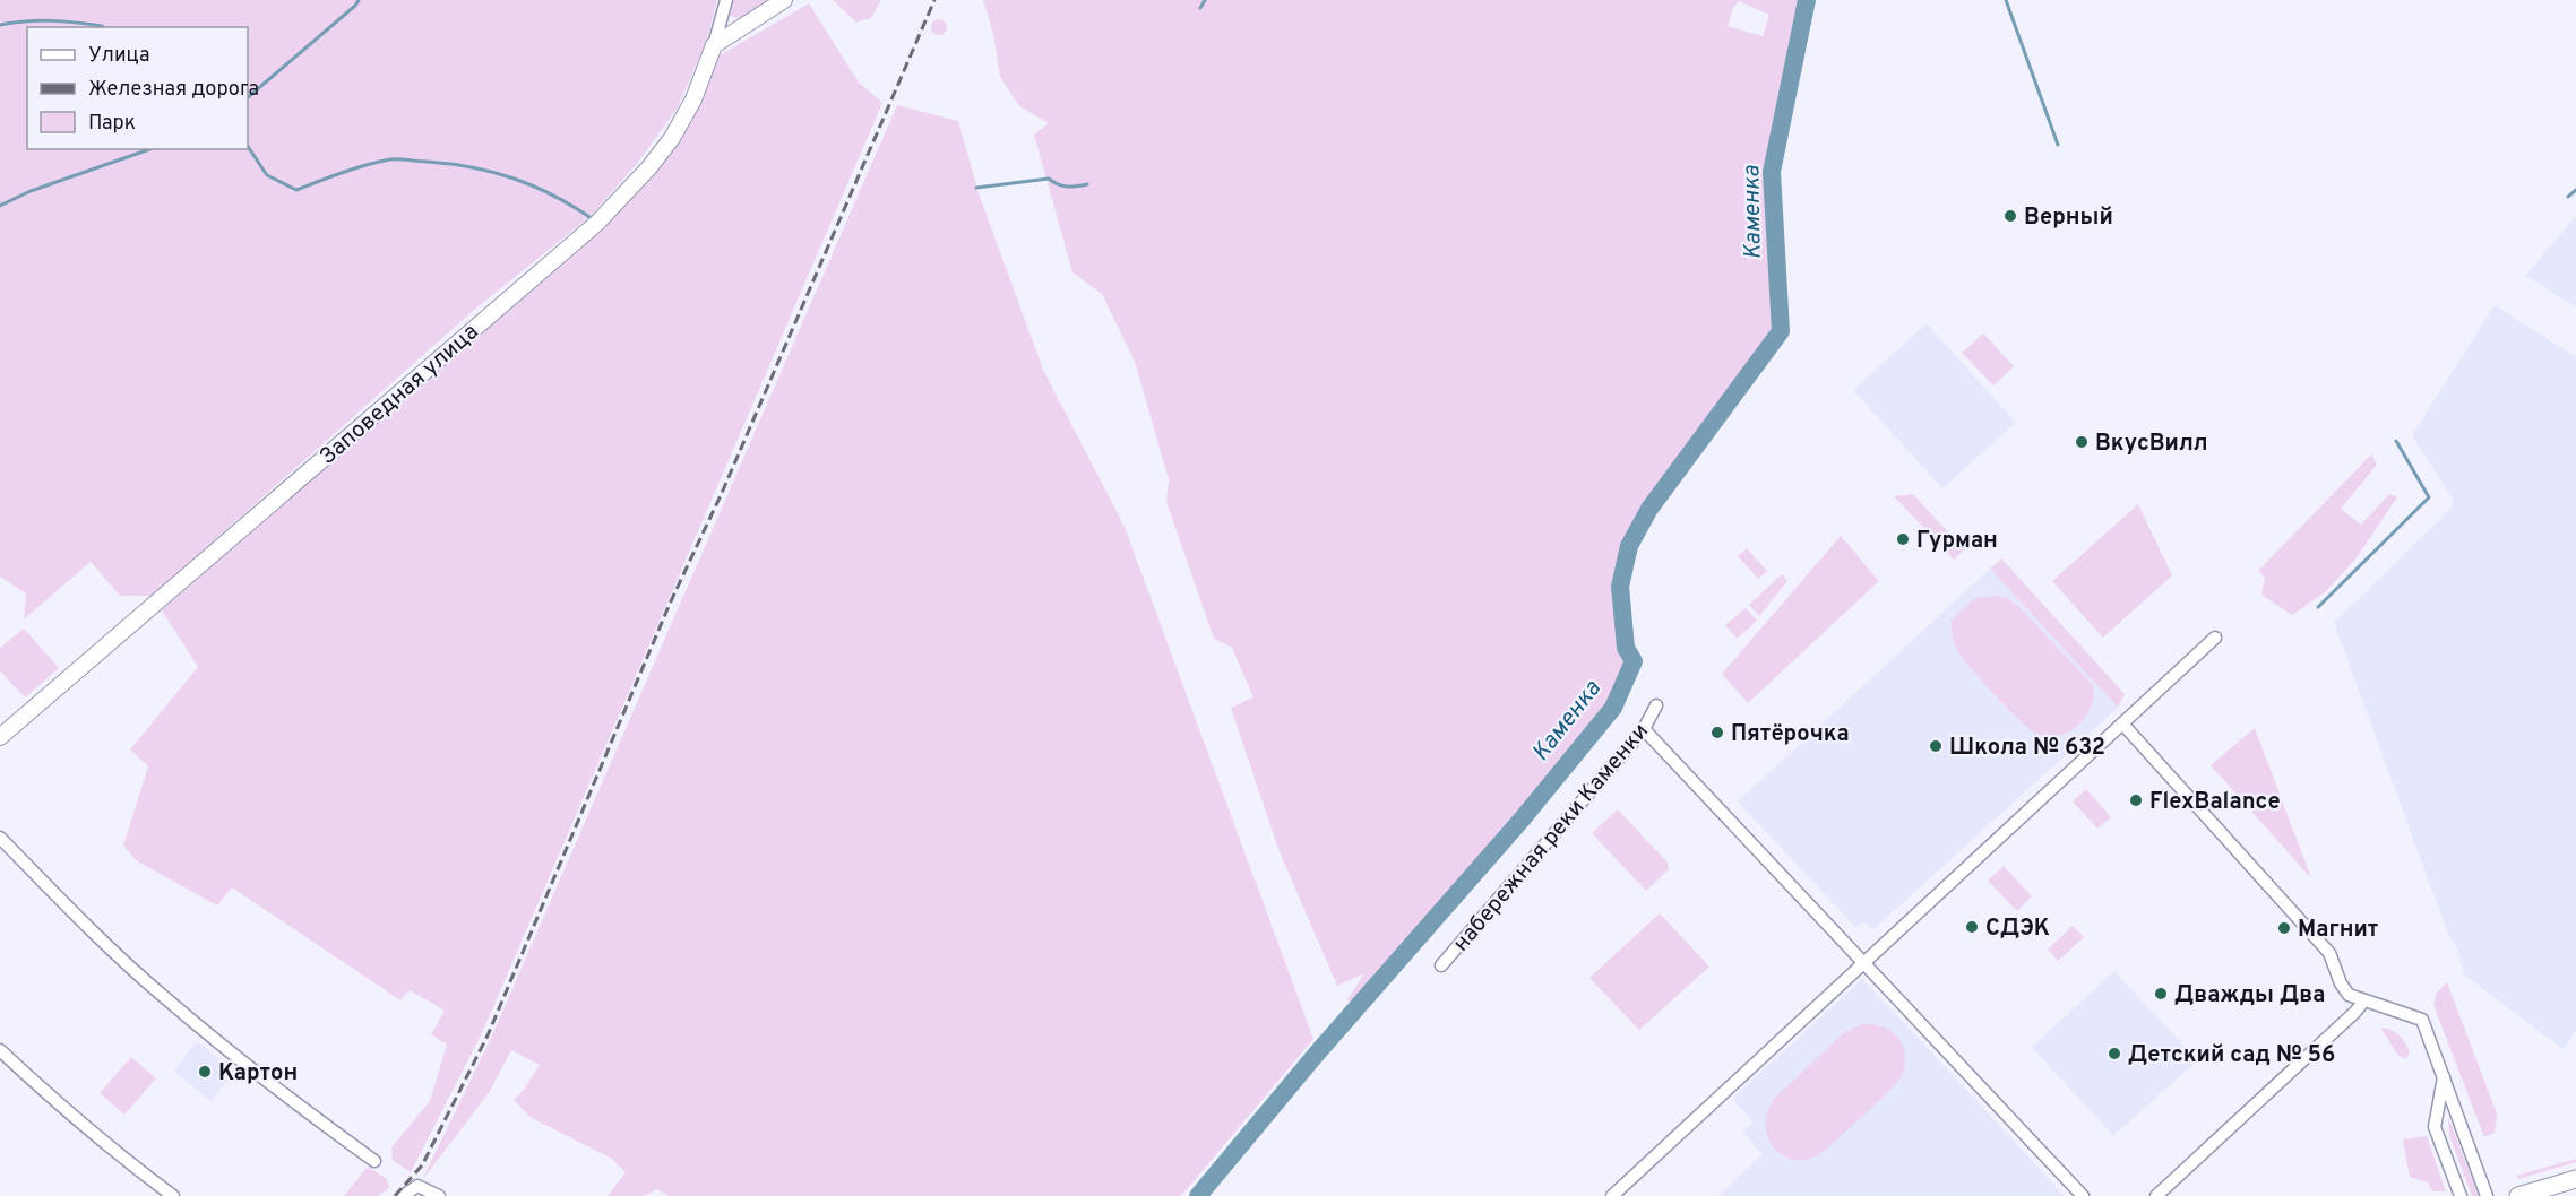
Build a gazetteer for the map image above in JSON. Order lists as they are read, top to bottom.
{
  "streets": {
    "street": ["Заповедная улица", "набережная реки Каменки"]
  },
  "water": ["Каменка"],
  "places": [
    "Верный",
    "ВкусВилл",
    "Гурман",
    "Пятёрочка",
    "Школа № 632",
    "FlexBalance",
    "СДЭК",
    "Магнит",
    "Дважды Два",
    "Детский сад № 56",
    "Картон"
  ],
  "legend": ["Улица", "Железная дорога", "Парк"]
}
